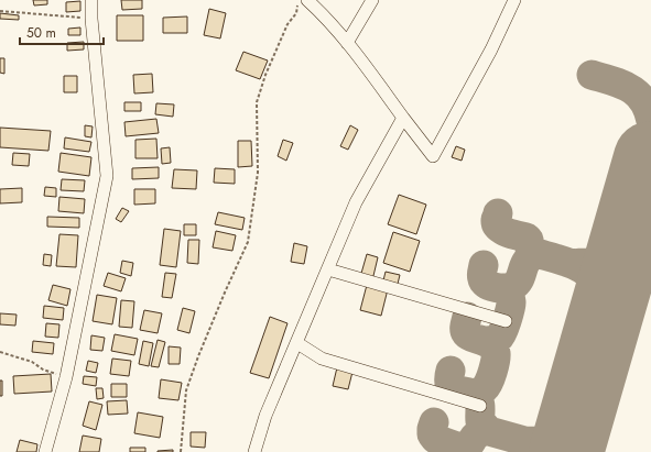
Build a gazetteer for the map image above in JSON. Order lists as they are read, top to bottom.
{
  "scale_bar": "50 m"
}
